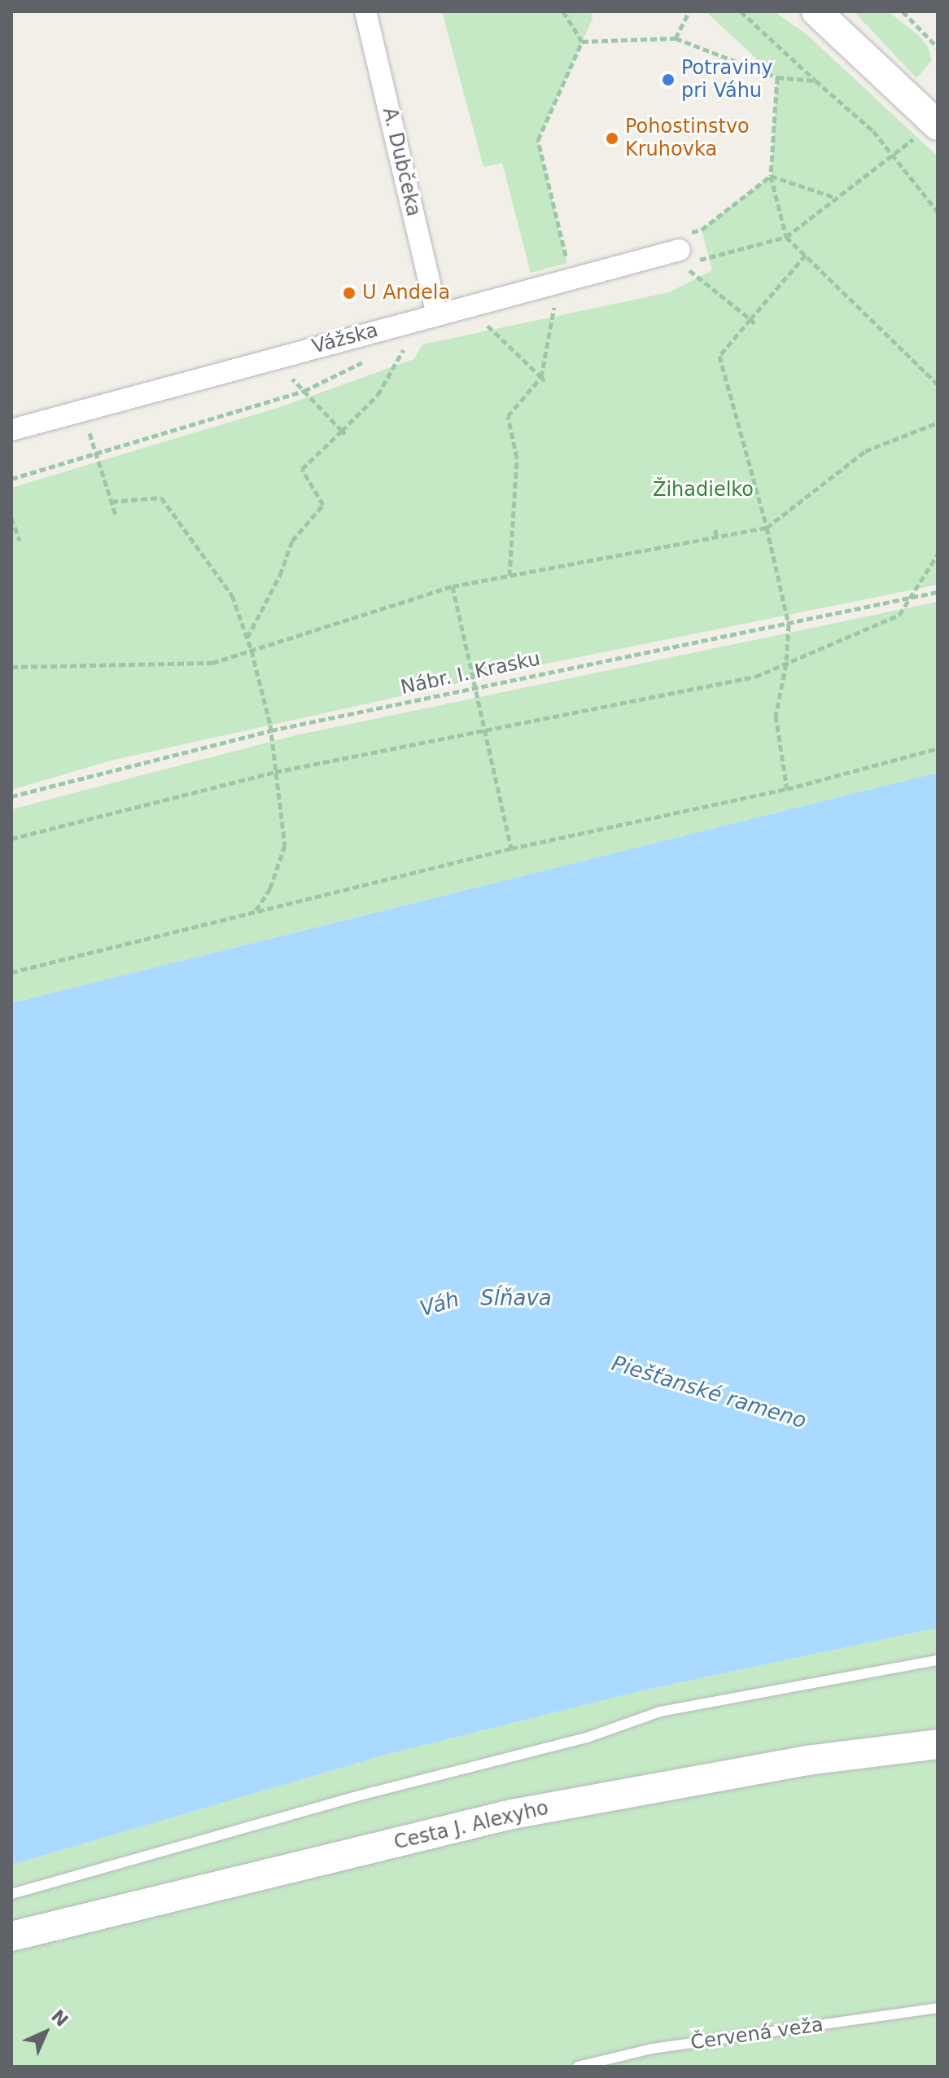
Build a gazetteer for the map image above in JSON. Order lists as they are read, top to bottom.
{
  "streets": {
    "main road": ["Cesta J. Alexyho"],
    "street": ["A. Dubčeka", "Vážska"],
    "lane": ["Červená veža"],
    "path": ["Nábr. I. Krasku"]
  },
  "crossings": [
    ["A. Dubčeka", "Vážska"]
  ],
  "water": ["Sĺňava", "Váh", "Piešťanské rameno"],
  "parks": ["Žihadielko"],
  "places": ["Potraviny pri Váhu", "Pohostinstvo Kruhovka", "U Andela"],
  "north": "top right"
}
